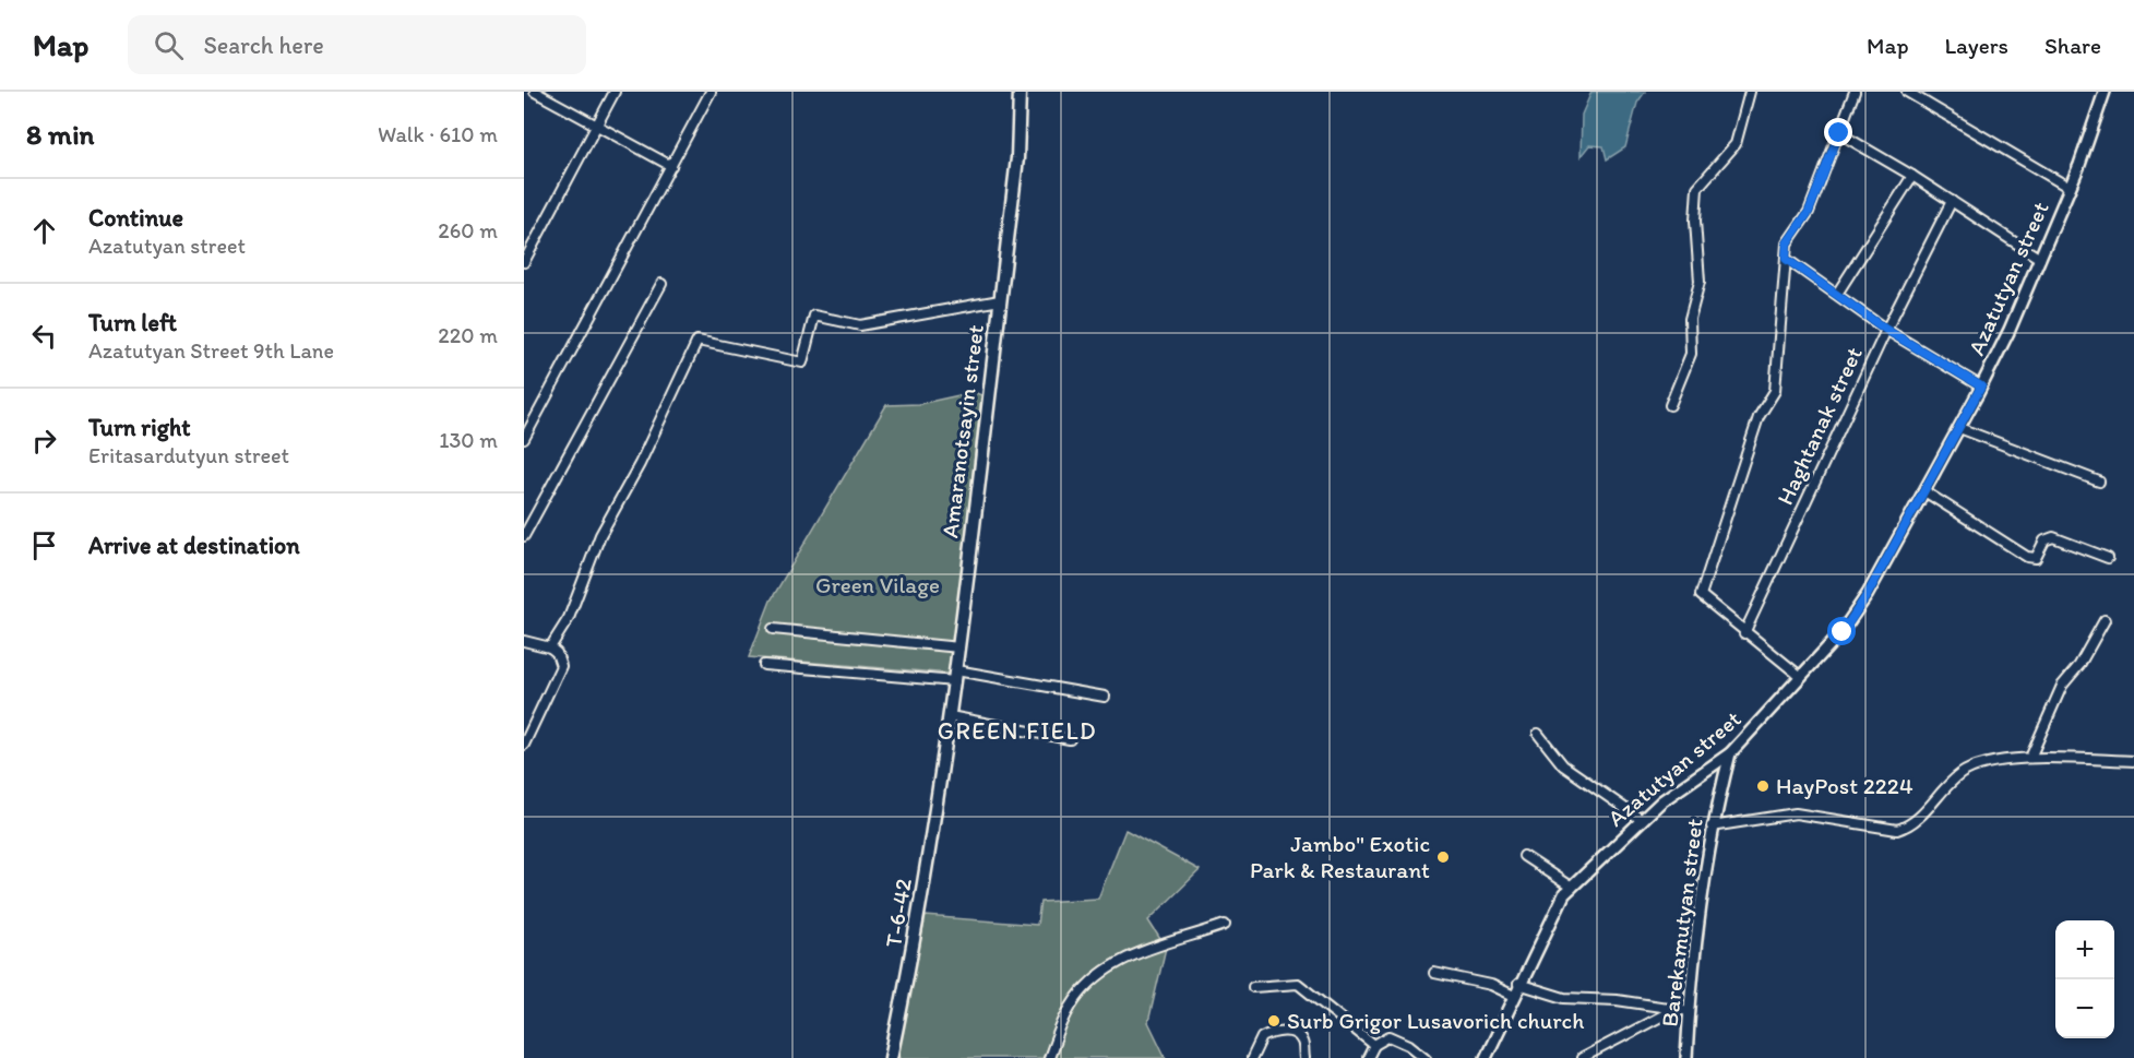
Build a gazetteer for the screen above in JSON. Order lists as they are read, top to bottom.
{
  "streets": {
    "main road": ["Amaranotsayin street", "T-6-42"],
    "street": ["Azatutyan street", "Haghtanak street", "Barekamutyan street"]
  },
  "crossings": [
    ["Azatutyan street", "Barekamutyan street"],
    ["Amaranotsayin street", "T-6-42"]
  ],
  "districts": ["GREEN FIELD"],
  "parks": ["Green Vilage"],
  "places": ["HayPost 2224", "Jambo\" Exotic Park & Restaurant", "Surb Grigor Lusavorich church"],
  "page": {
    "header": "Map",
    "search": "Search here",
    "nav": ["Map", "Layers", "Share"],
    "heading": ["8 min", "Walk · 610 m"],
    "list": [
      ["Continue", "Azatutyan street", "260 m"],
      ["Turn left", "Azatutyan Street 9th Lane", "220 m"],
      ["Turn right", "Eritasardutyun street", "130 m"],
      "Arrive at destination"
    ],
    "map_buttons": ["+", "−"]
  }
}
